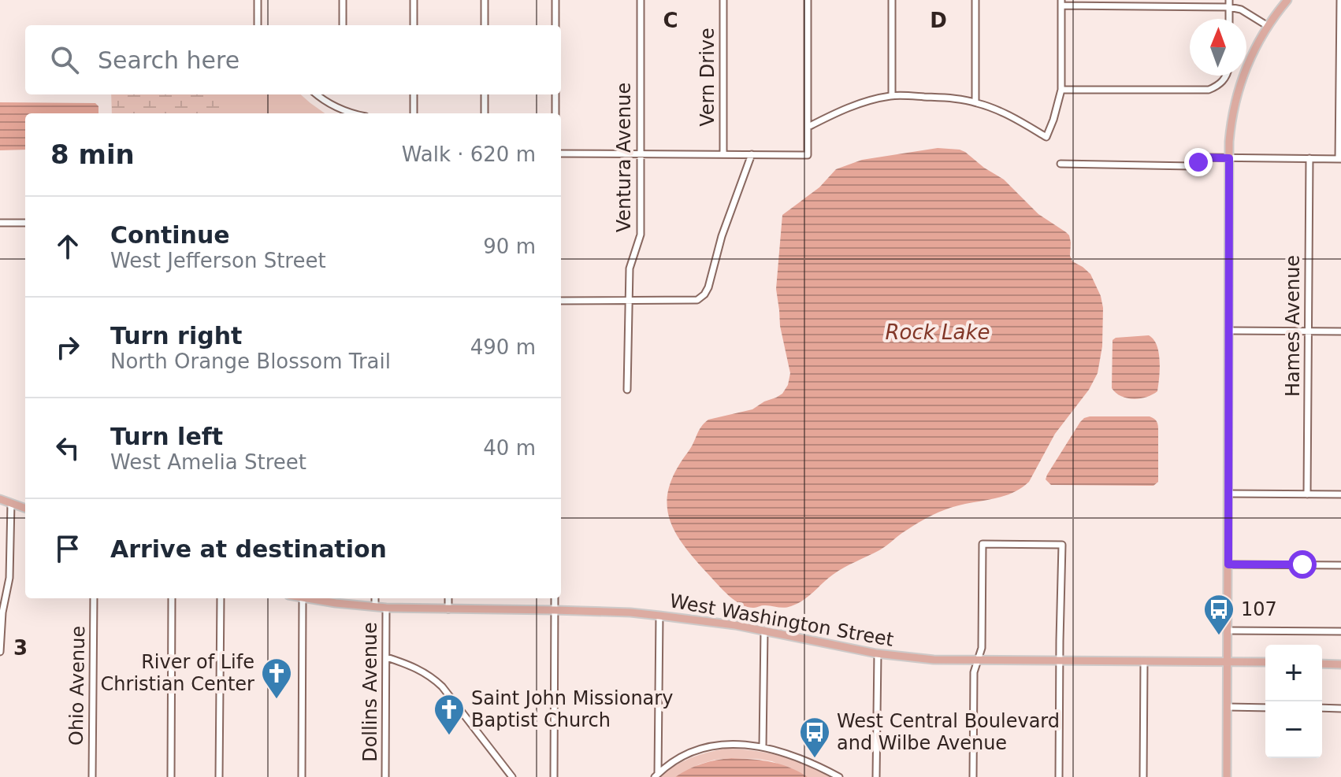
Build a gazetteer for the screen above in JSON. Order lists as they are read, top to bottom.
{
  "streets": {
    "main road": ["West Washington Street"],
    "street": [
      "Vern Drive",
      "Ventura Avenue",
      "Hames Avenue",
      "Ohio Avenue",
      "Dollins Avenue"
    ]
  },
  "crossings": [
    ["West Washington Street", "Dollins Avenue"]
  ],
  "water": ["Rock Lake"],
  "places": {
    "bus stop": ["107", "West Central Boulevard and Wilbe Avenue"],
    "church": ["River of Life Christian Center", "Saint John Missionary Baptist Church"]
  },
  "north": "top",
  "page": {
    "search": "Search here",
    "heading": ["8 min", "Walk · 620 m"],
    "list": [
      ["Continue", "West Jefferson Street", "90 m"],
      ["Turn right", "North Orange Blossom Trail", "490 m"],
      ["Turn left", "West Amelia Street", "40 m"],
      "Arrive at destination"
    ],
    "map_buttons": ["+", "−"]
  },
  "grid": {
    "columns": ["C", "D"],
    "rows": ["3"]
  }
}
